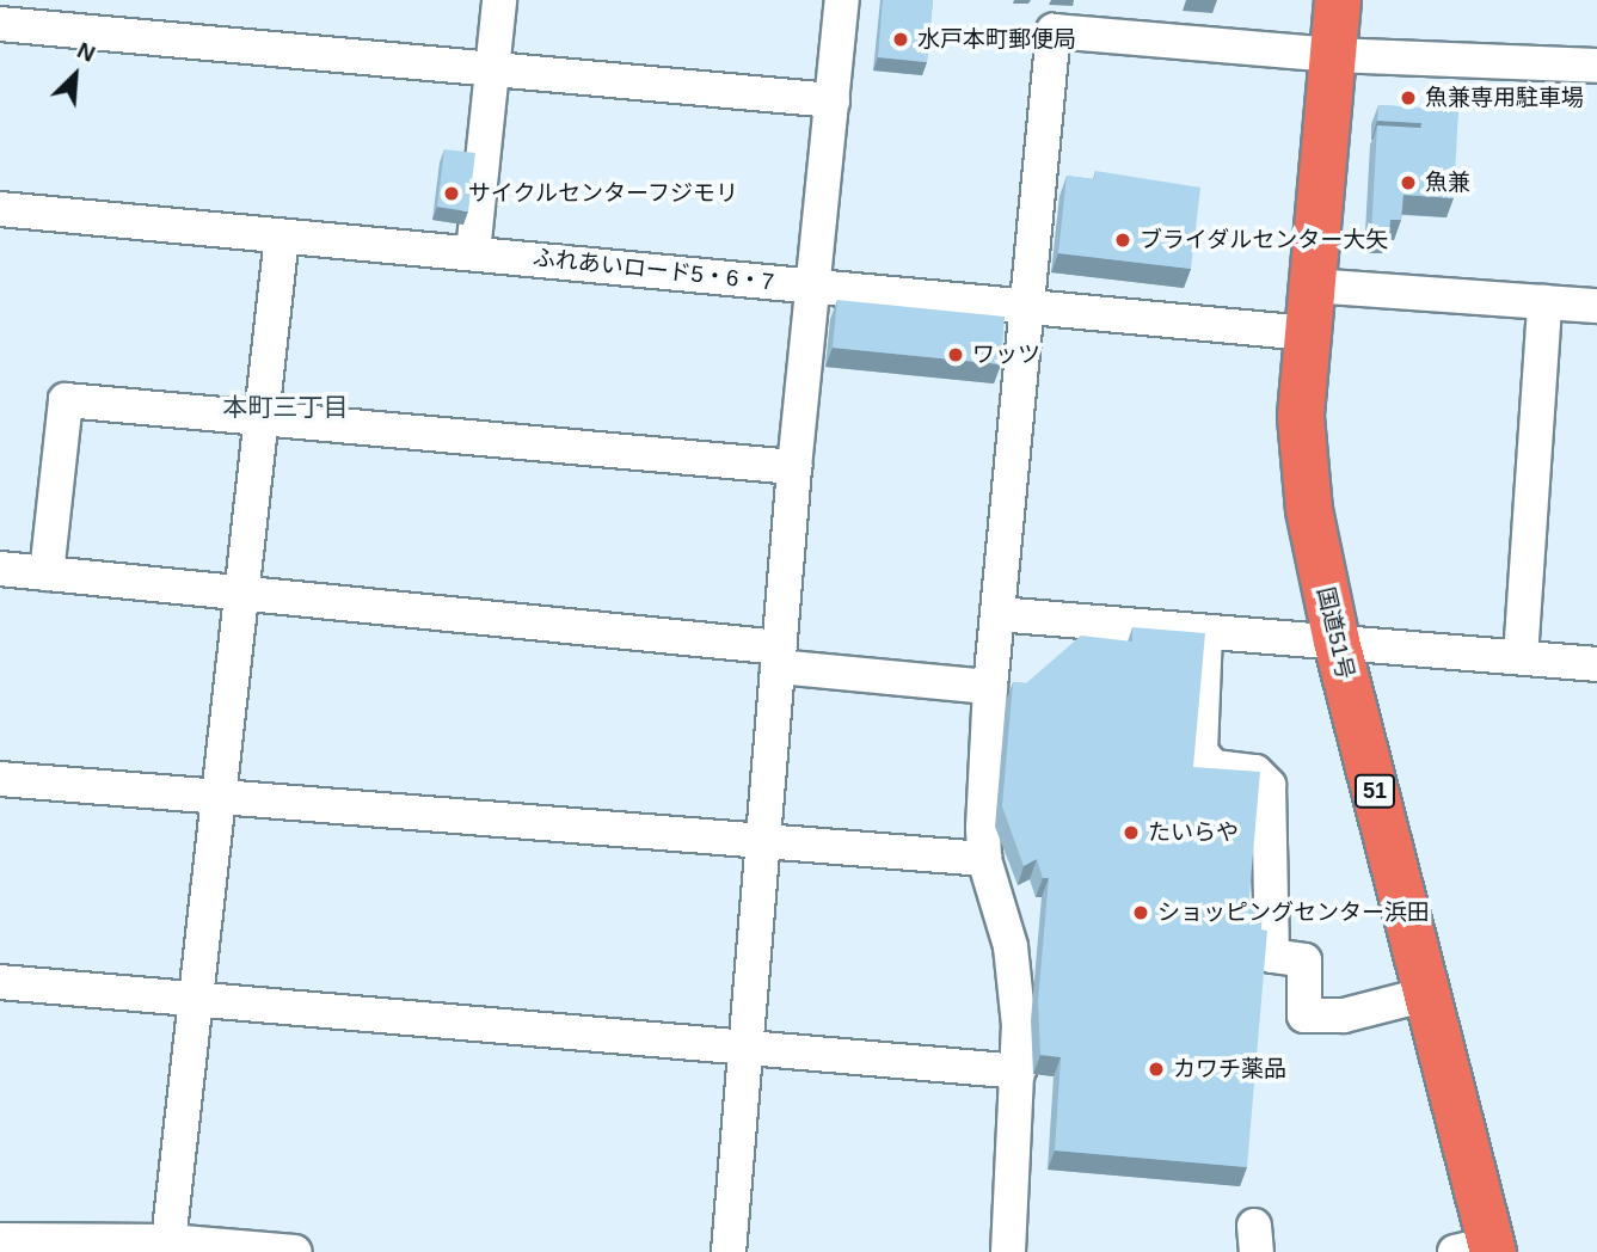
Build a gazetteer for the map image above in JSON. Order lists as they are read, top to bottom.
{
  "streets": {
    "highway": ["国道51号", "51"],
    "street": ["ふれあいロード5・6・7"]
  },
  "crossings": [
    ["ふれあいロード5・6・7", "国道51号"]
  ],
  "districts": ["本町三丁目"],
  "places": [
    "水戸本町郵便局",
    "魚兼専用駐車場",
    "魚兼",
    "サイクルセンターフジモリ",
    "ブライダルセンター大矢",
    "ワッツ",
    "たいらや",
    "ショッピングセンター浜田",
    "カワチ薬品"
  ],
  "north": "top right"
}
